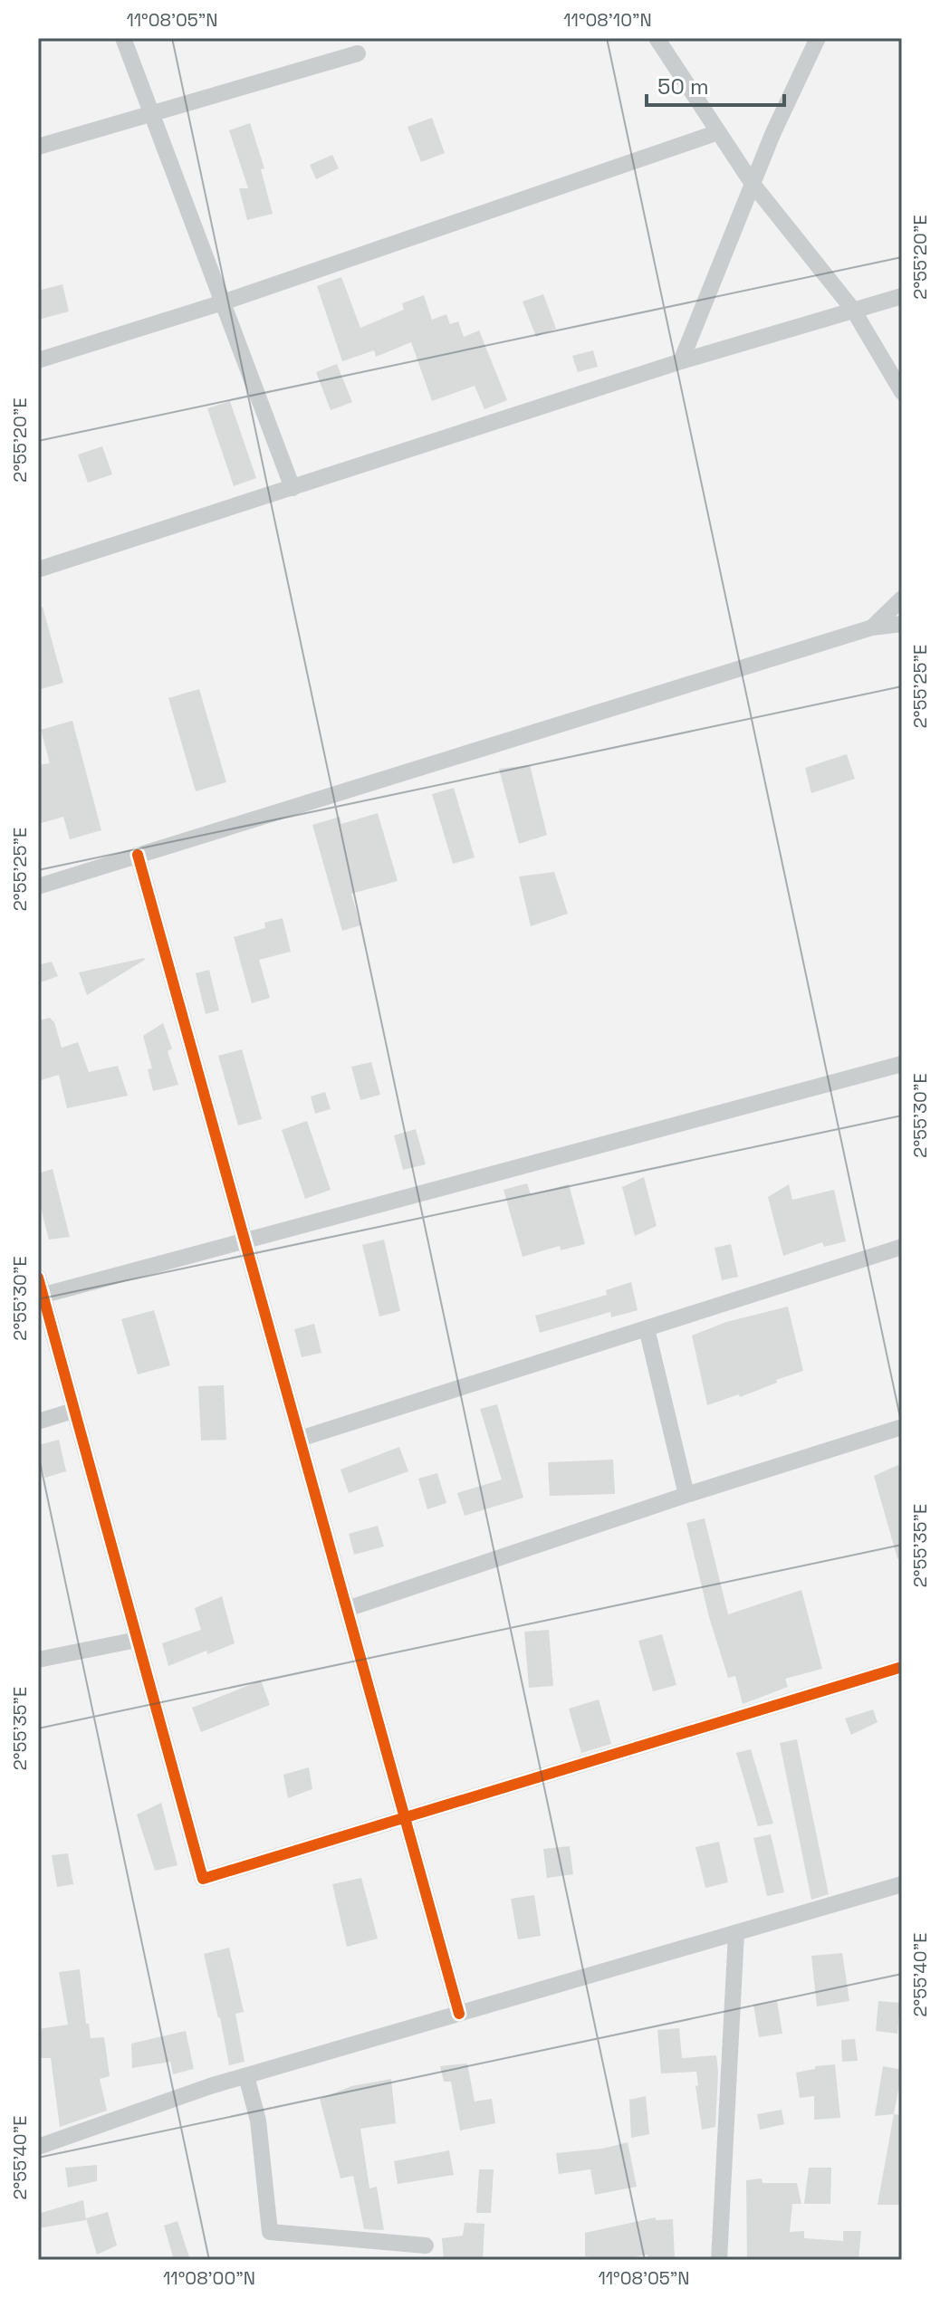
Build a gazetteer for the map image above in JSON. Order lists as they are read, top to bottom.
{
  "scale_bar": "50 m",
  "coordinates": [
    "11°08'05\"N",
    "11°08'10\"N",
    "2°55'20\"E",
    "2°55'25\"E",
    "2°55'30\"E",
    "2°55'35\"E",
    "2°55'40\"E",
    "11°08'00\"N"
  ]
}
